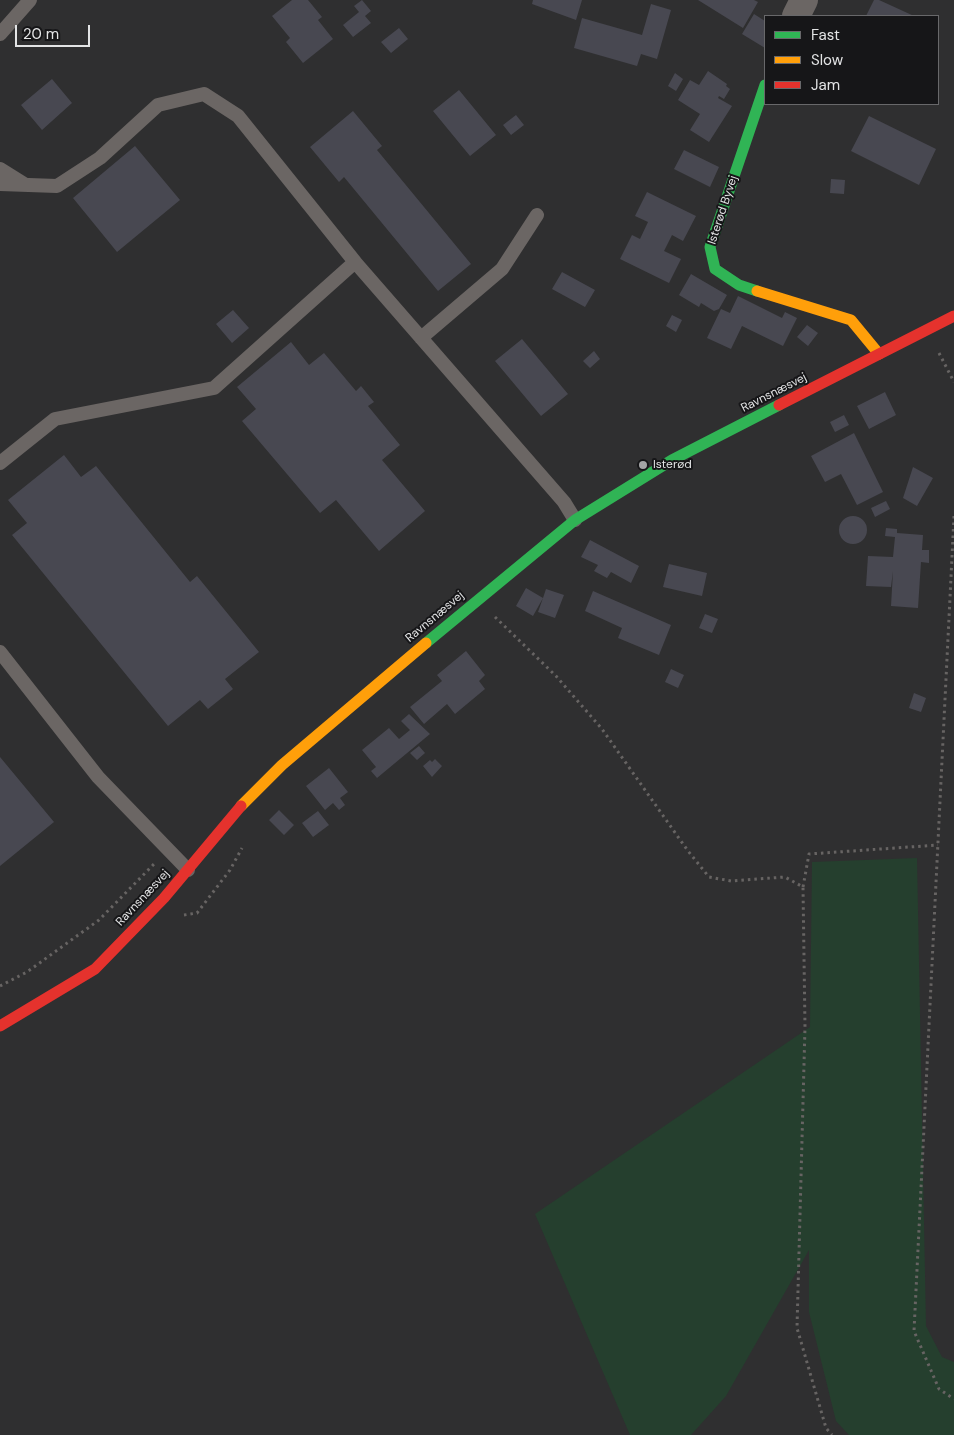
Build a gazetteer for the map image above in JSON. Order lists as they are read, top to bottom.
{
  "streets": {
    "main road": ["Isterød Byvej", "Ravnsnæsvej"]
  },
  "crossings": [
    ["Isterød Byvej", "Ravnsnæsvej"]
  ],
  "places": ["Isterød"],
  "legend": ["Fast", "Slow", "Jam"],
  "scale_bar": "20 m"
}
